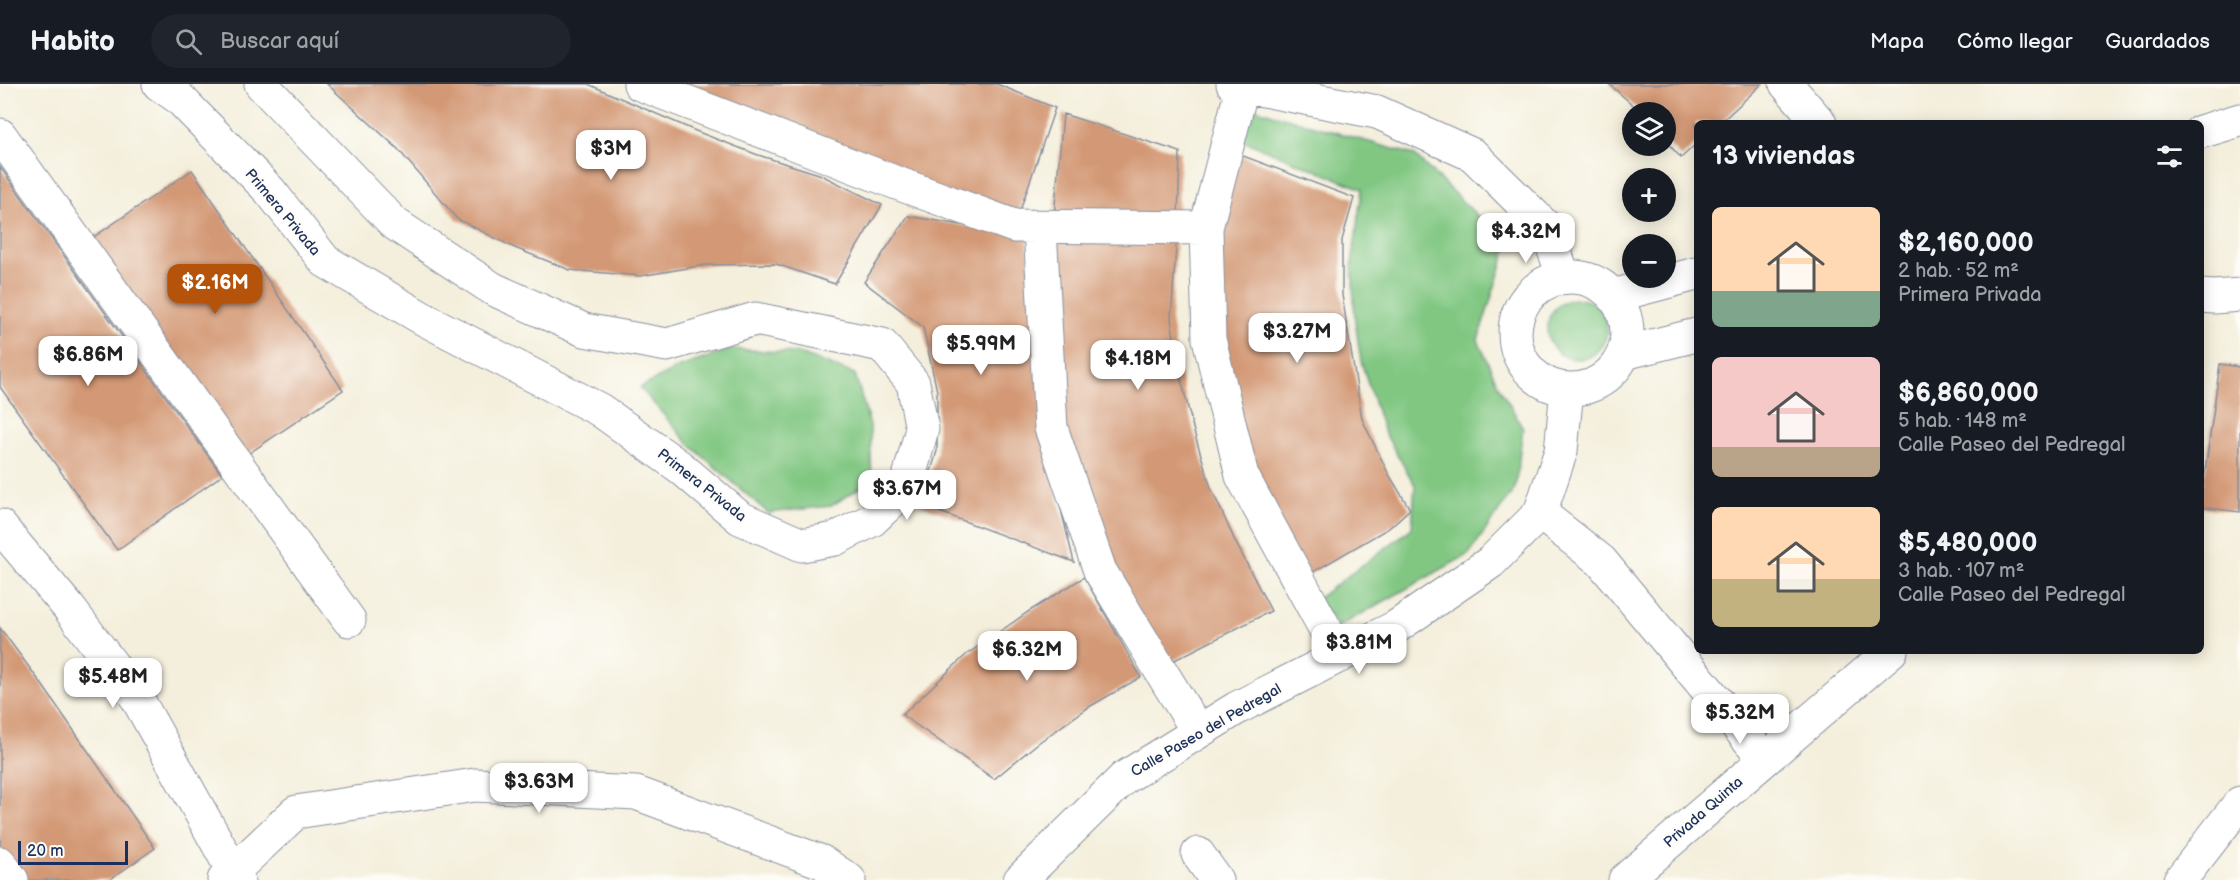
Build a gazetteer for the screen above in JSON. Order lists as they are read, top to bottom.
{
  "streets": {
    "street": ["Primera Privada", "Calle Paseo del Pedregal", "Privada Quinta"]
  },
  "scale_bar": "20 m",
  "page": {
    "header": "Habito",
    "search": "Buscar aquí",
    "nav": ["Mapa", "Cómo llegar", "Guardados"],
    "map_buttons": ["+", "−"],
    "heading": "13 viviendas",
    "price": [
      "$3M",
      "$4.32M",
      "$2.16M",
      "$3.27M",
      "$5.99M",
      "$6.86M",
      "$4.18M",
      "$3.67M",
      "$3.81M",
      "$6.32M",
      "$5.48M",
      "$5.32M",
      "$3.63M"
    ],
    "list": [
      {
        "name": "$2,160,000",
        "note": "2 hab. · 52 m² · Primera Privada"
      },
      {
        "name": "$6,860,000",
        "note": "5 hab. · 148 m² · Calle Paseo del Pedregal"
      },
      {
        "name": "$5,480,000",
        "note": "3 hab. · 107 m² · Calle Paseo del Pedregal"
      }
    ],
    "scale": "20 m"
  }
}
